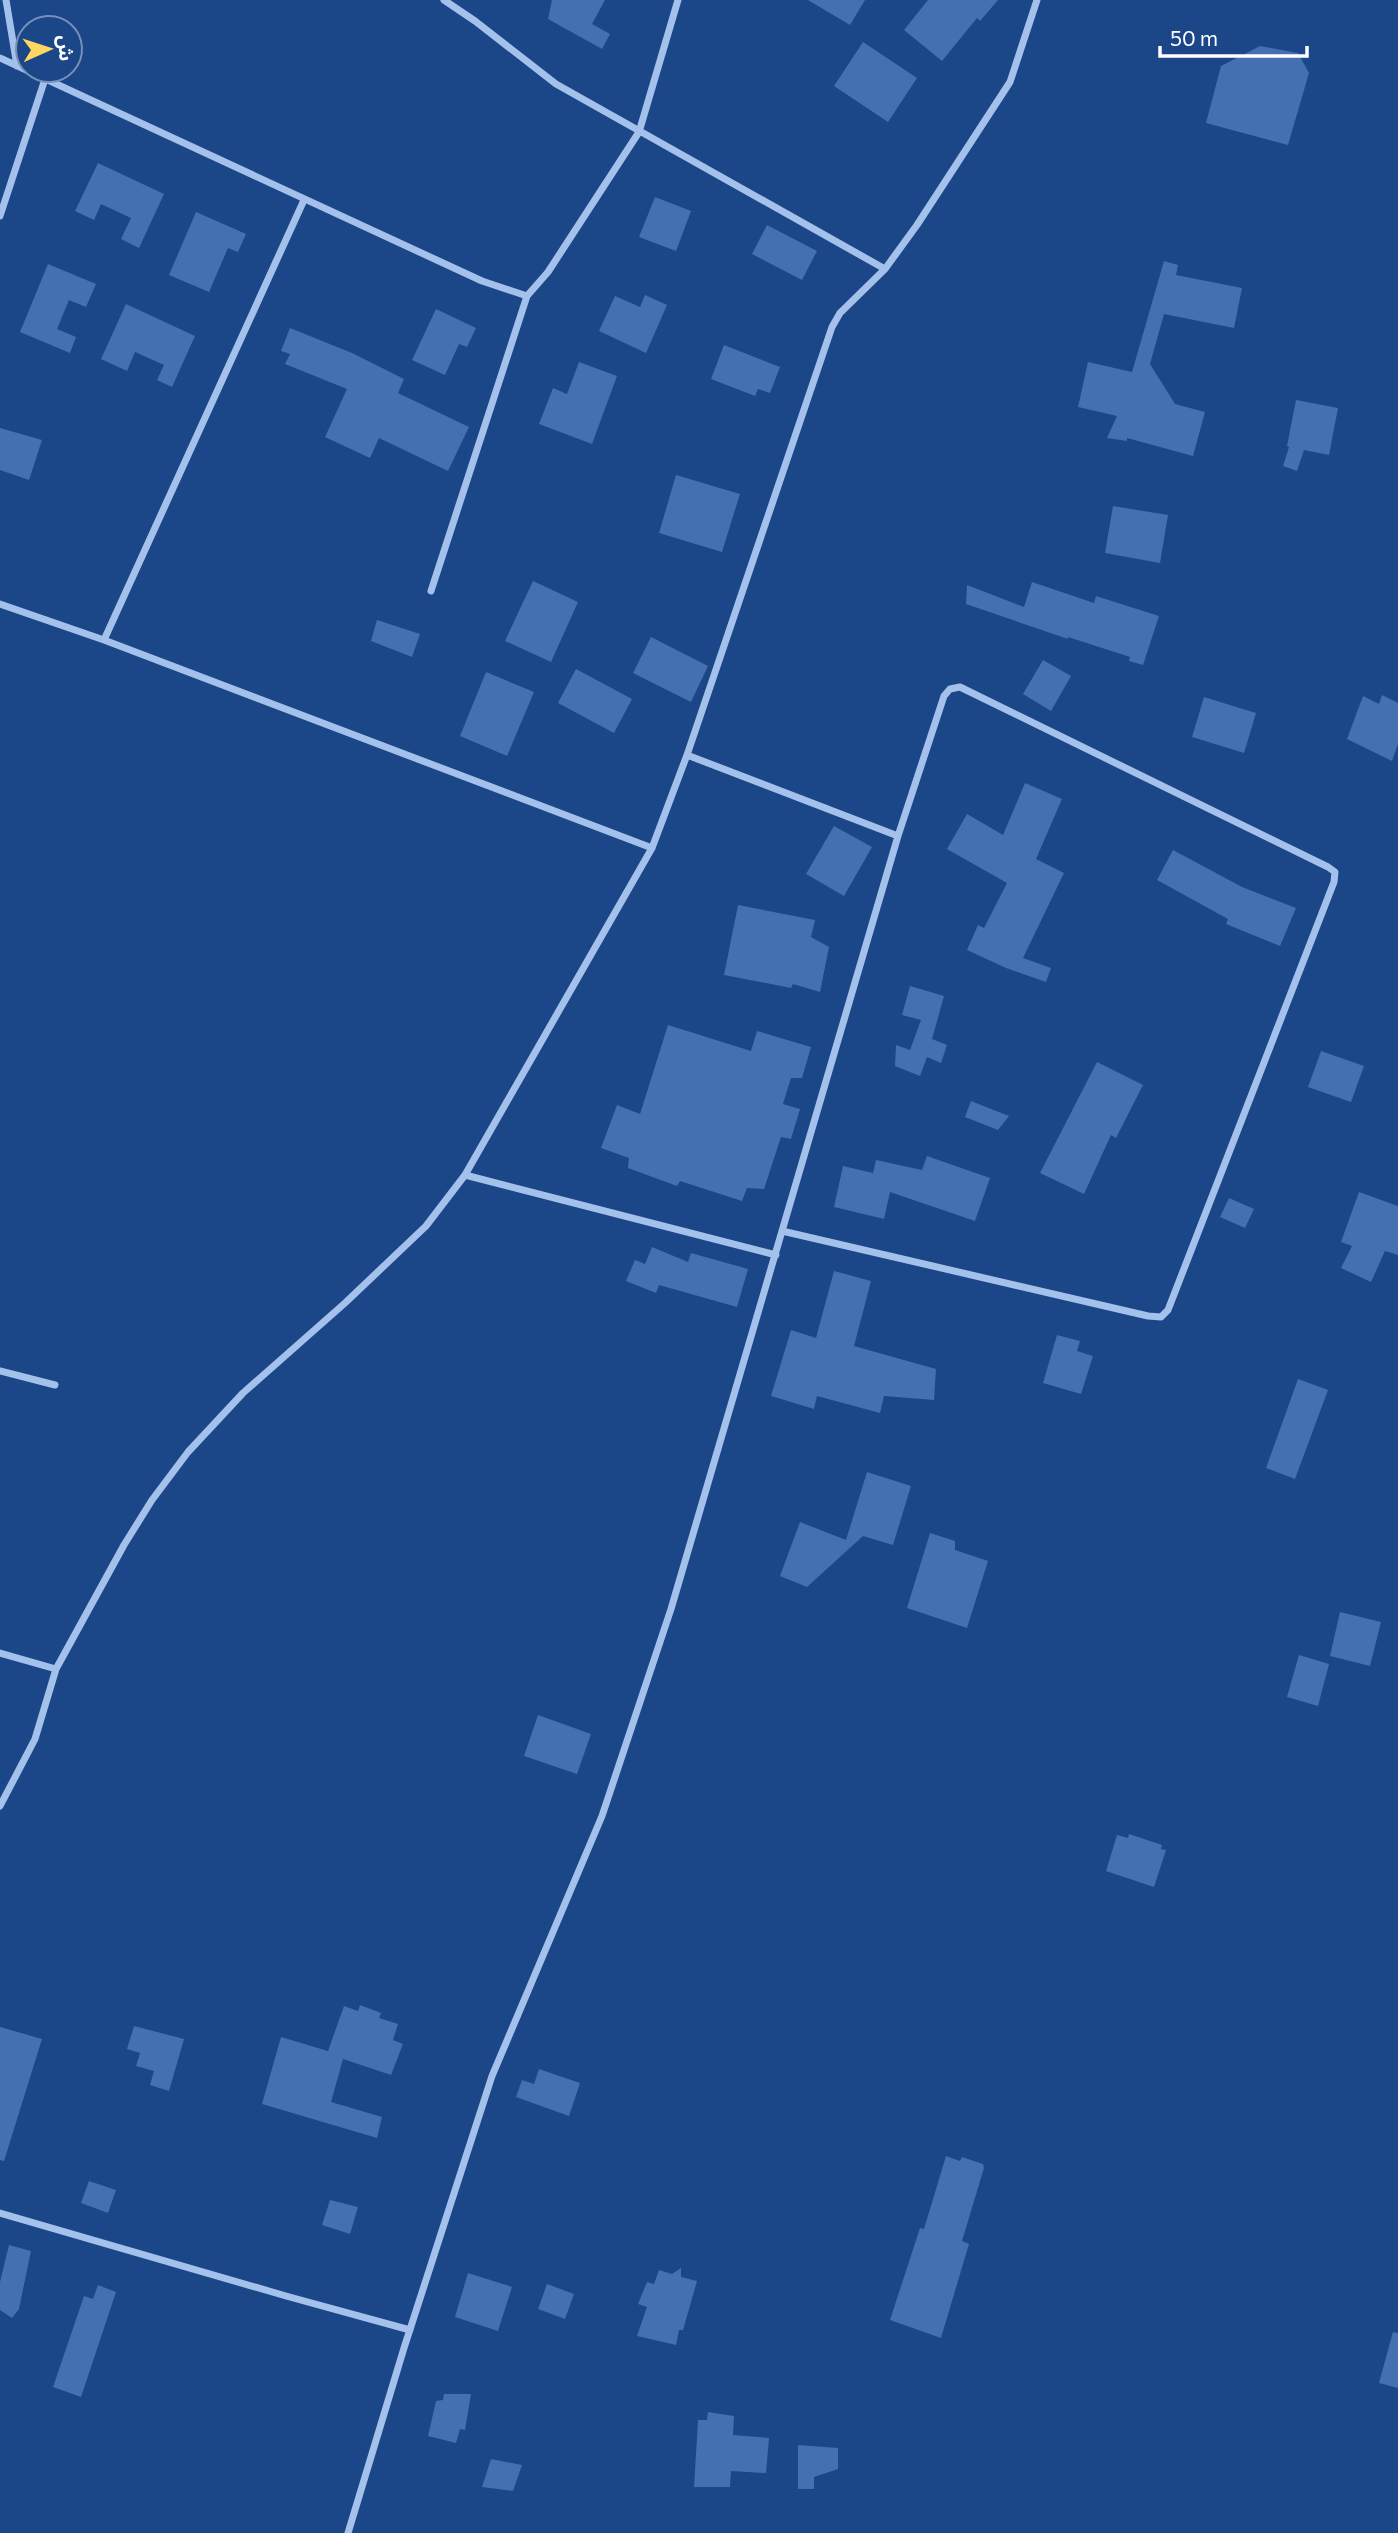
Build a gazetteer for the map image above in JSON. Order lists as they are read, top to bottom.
{
  "scale_bar": "50 m",
  "north": "right"
}
